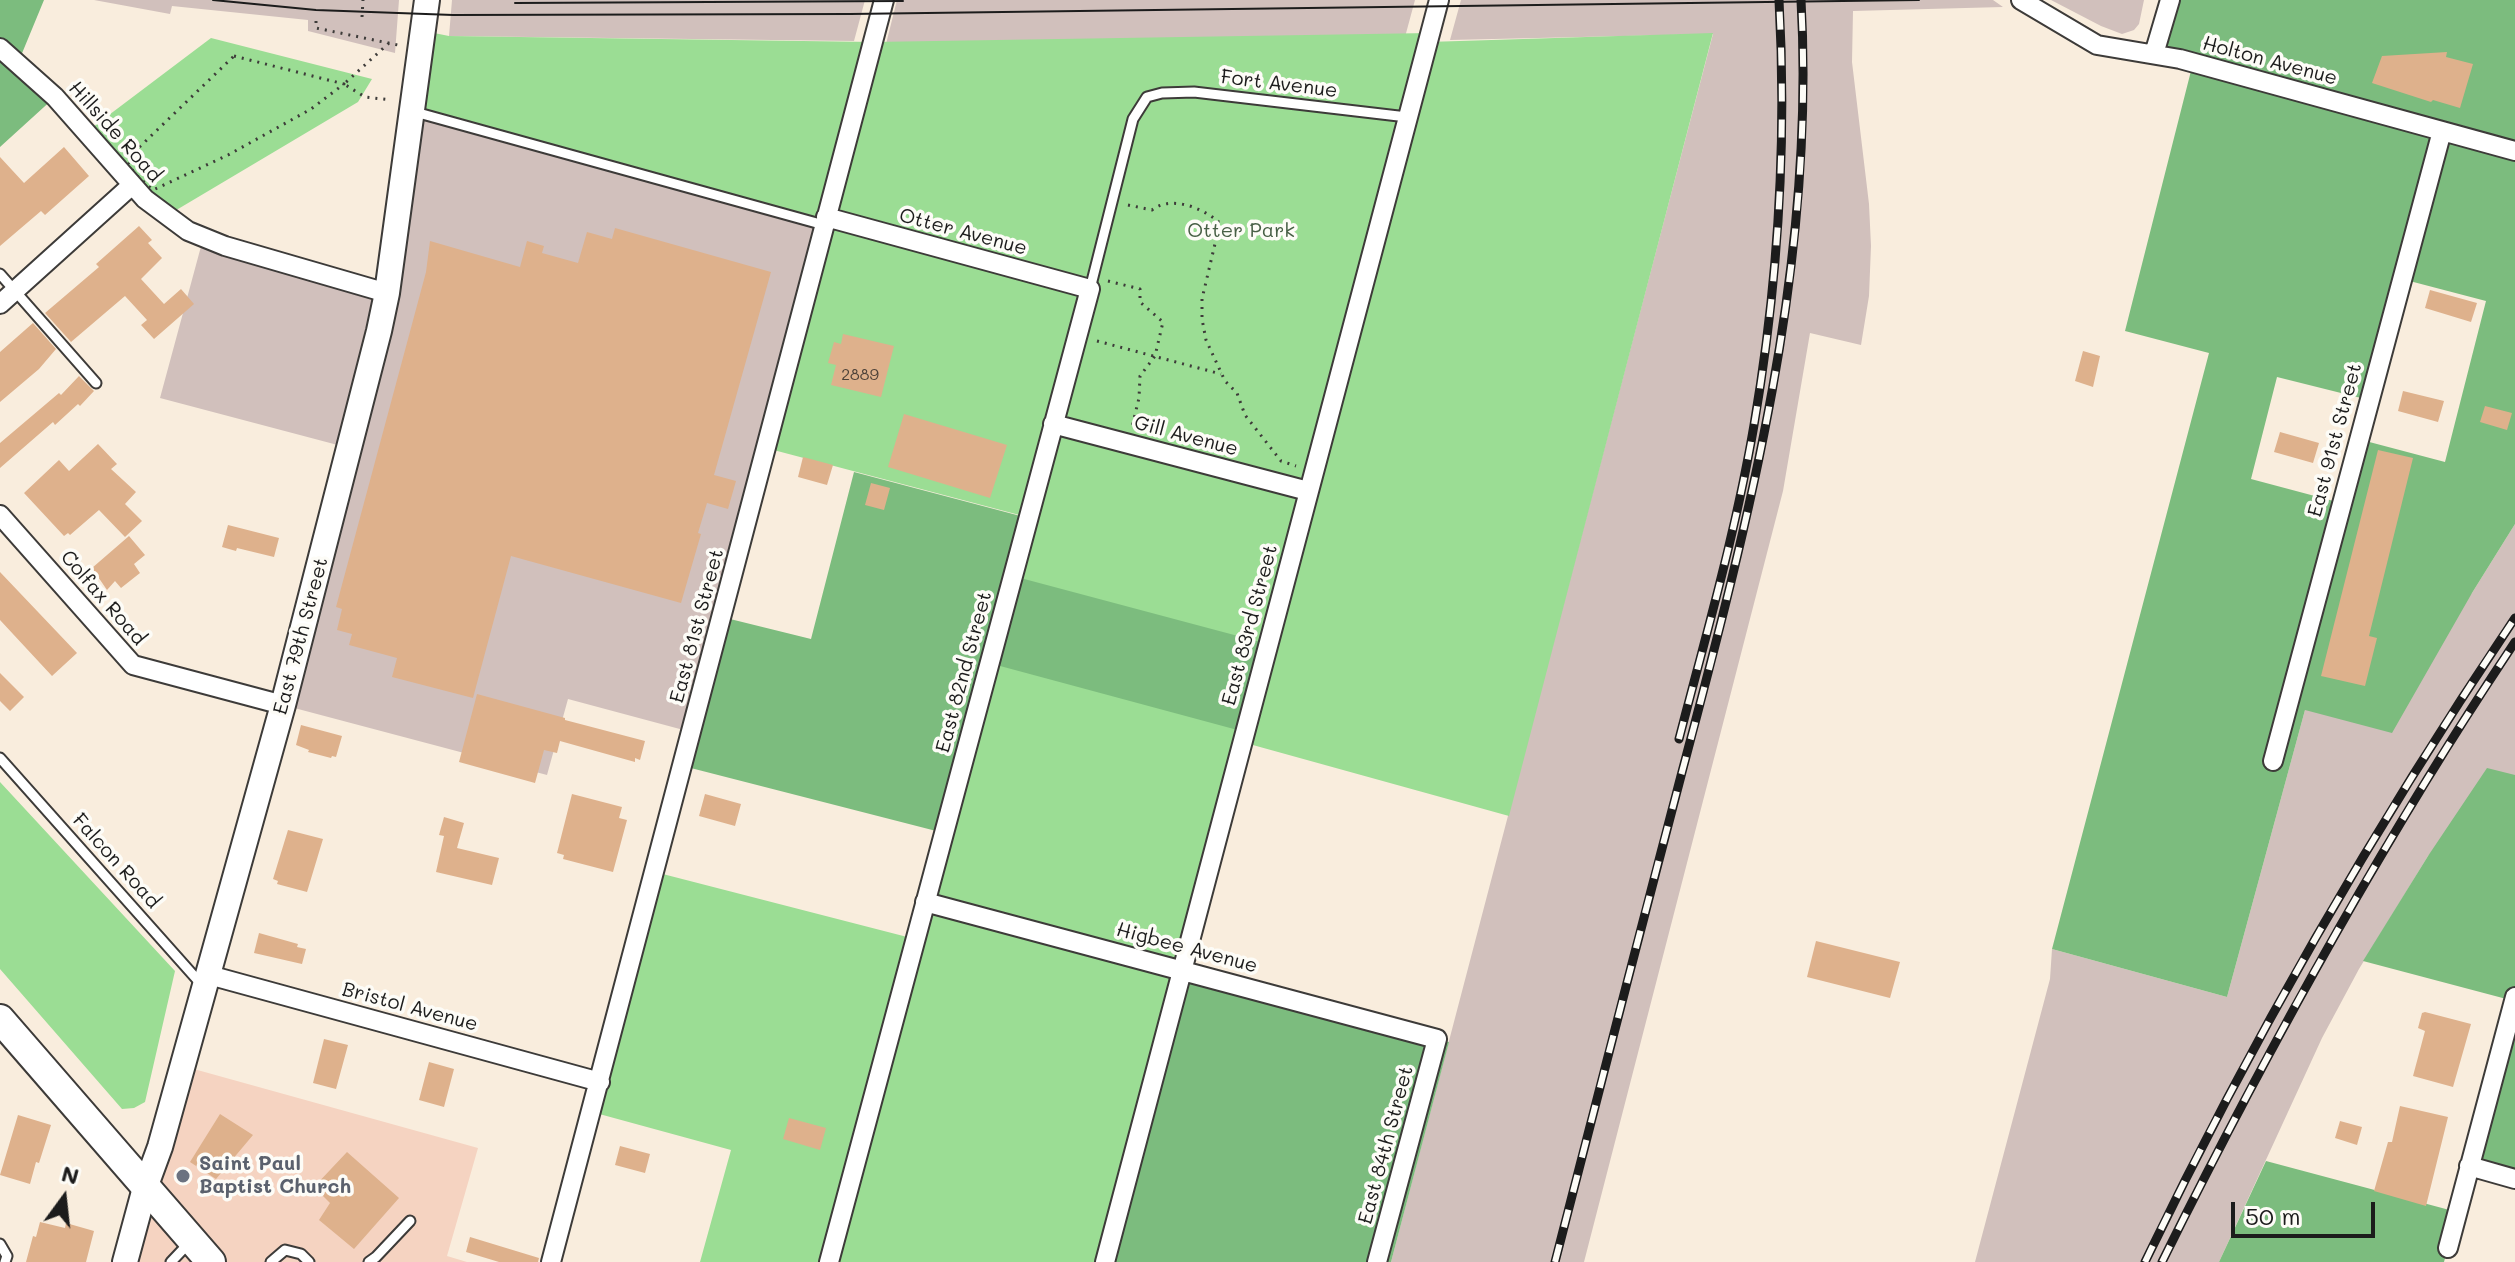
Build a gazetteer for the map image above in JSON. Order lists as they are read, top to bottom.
{
  "streets": {
    "main road": ["East 79th Street"],
    "street": [
      "Holton Avenue",
      "Hillside Road",
      "Otter Avenue",
      "Gill Avenue",
      "East 91st Street",
      "Colfax Road",
      "East 83rd Street",
      "East 81st Street",
      "East 82nd Street",
      "Higbee Avenue",
      "Bristol Avenue",
      "East 84th Street"
    ],
    "lane": ["Fort Avenue", "Falcon Road"]
  },
  "crossings": [
    ["Holton Avenue", "East 91st Street"],
    ["Fort Avenue", "East 83rd Street"],
    ["Fort Avenue", "East 82nd Street"],
    ["Hillside Road", "East 79th Street"],
    ["Otter Avenue", "East 81st Street"],
    ["Otter Avenue", "East 82nd Street"],
    ["Gill Avenue", "East 83rd Street"],
    ["Gill Avenue", "East 82nd Street"],
    ["Colfax Road", "East 79th Street"],
    ["East 83rd Street", "Higbee Avenue"],
    ["East 81st Street", "Bristol Avenue"],
    ["East 79th Street", "Falcon Road"],
    ["East 79th Street", "Bristol Avenue"],
    ["East 82nd Street", "Higbee Avenue"],
    ["Falcon Road", "Bristol Avenue"],
    ["Higbee Avenue", "East 84th Street"]
  ],
  "parks": ["Otter Park"],
  "places": ["Saint Paul Baptist Church"],
  "house_numbers": ["2889"],
  "scale_bar": "50 m",
  "north": "top"
}
